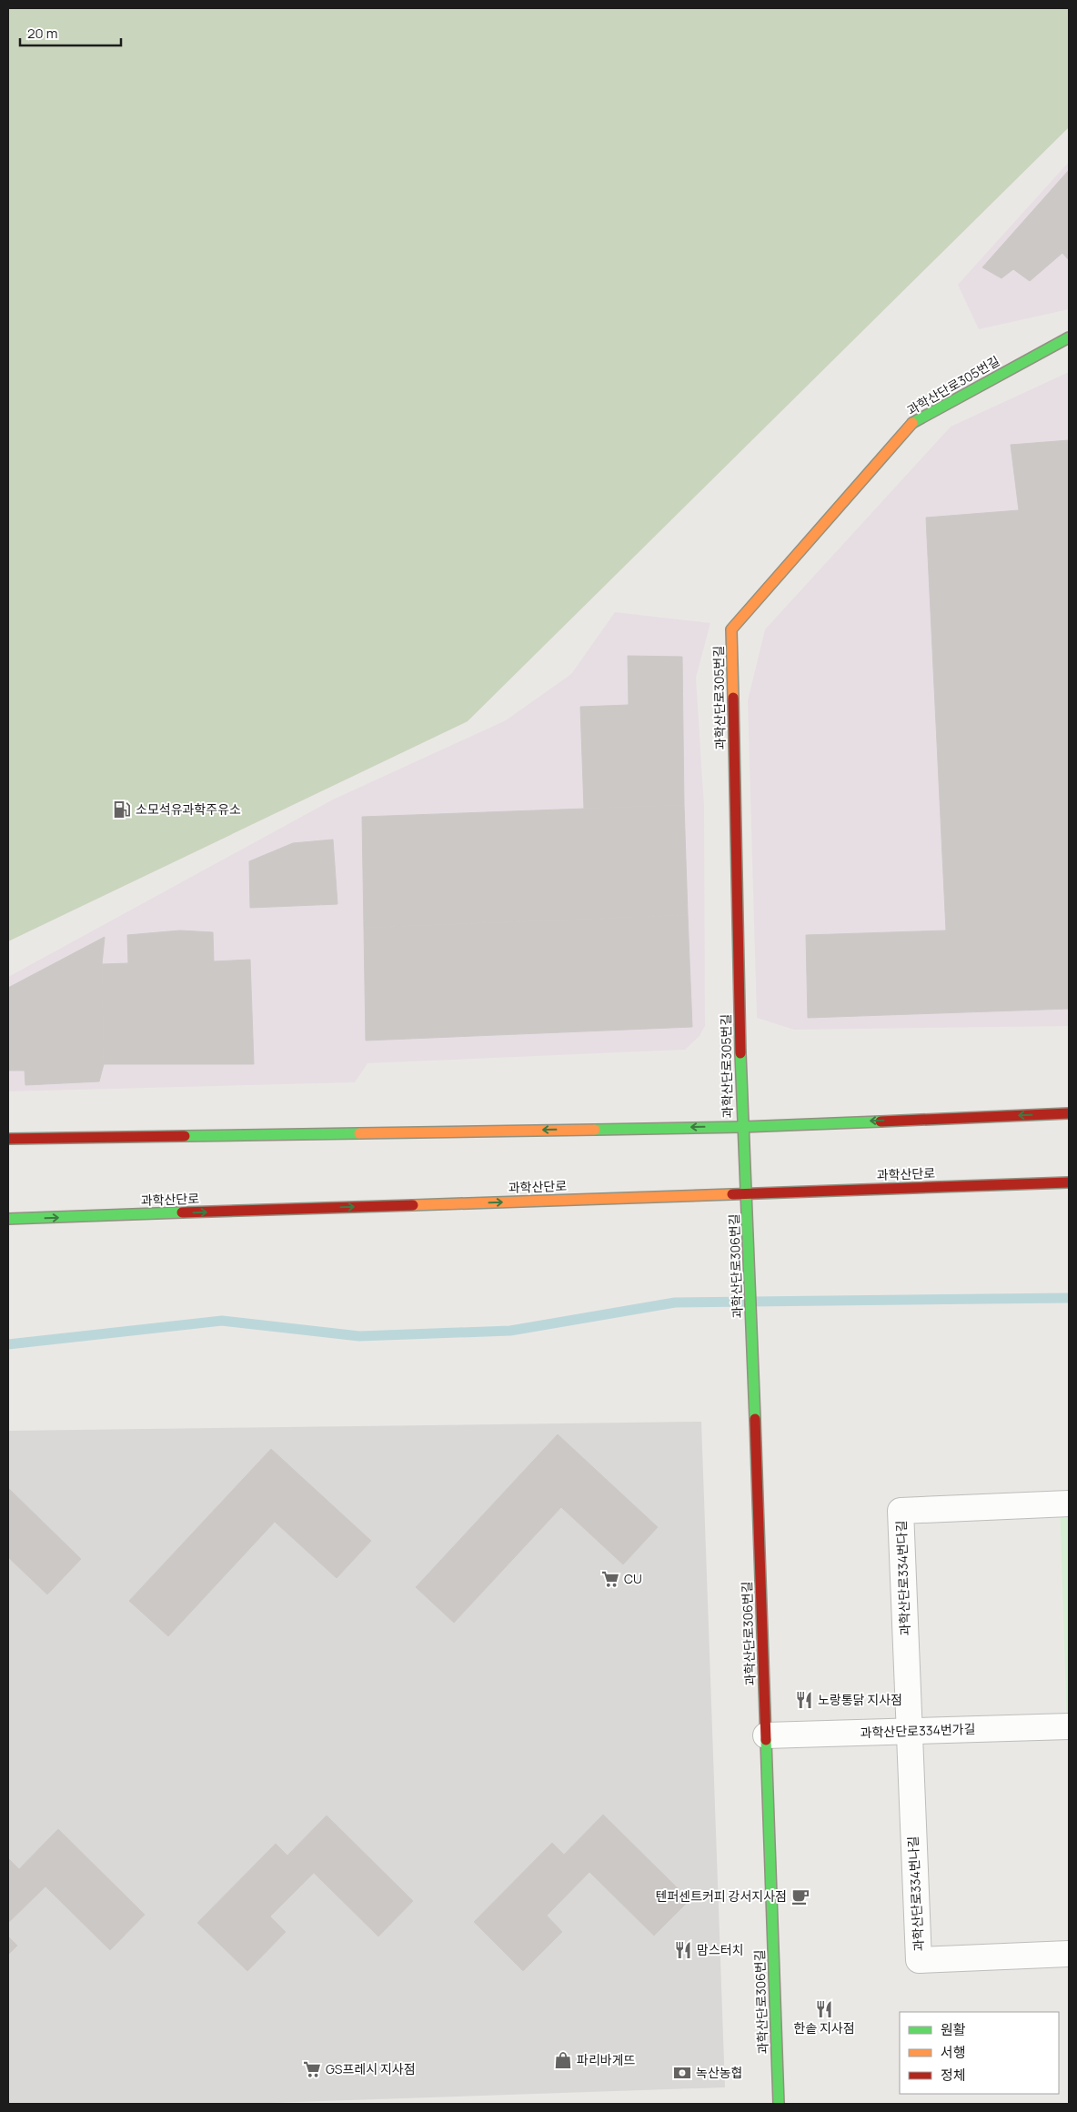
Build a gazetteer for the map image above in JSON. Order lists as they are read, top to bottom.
{
  "streets": {
    "main road": ["과학산단로305번길", "과학산단로", "과학산단로306번길"],
    "street": ["과학산단로334번다길", "과학산단로334번가길", "과학산단로334번나길"]
  },
  "crossings": [
    ["과학산단로305번길", "과학산단로306번길"],
    ["과학산단로", "과학산단로306번길"],
    ["과학산단로306번길", "과학산단로334번가길"],
    ["과학산단로334번다길", "과학산단로334번가길"],
    ["과학산단로334번다길", "과학산단로334번나길"],
    ["과학산단로334번가길", "과학산단로334번나길"]
  ],
  "places": {
    "fuel station": ["소모석유과학주유소"],
    "supermarket": ["CU", "GS프레시 지사점"],
    "restaurant": ["노랑통닭 지사점", "맘스터치", "한솥 지사점"],
    "cafe": ["텐퍼센트커피 강서지사점"],
    "shop": ["파리바게뜨"],
    "bank": ["녹산농협"]
  },
  "legend": ["원활", "서행", "정체"],
  "scale_bar": "20 m"
}
